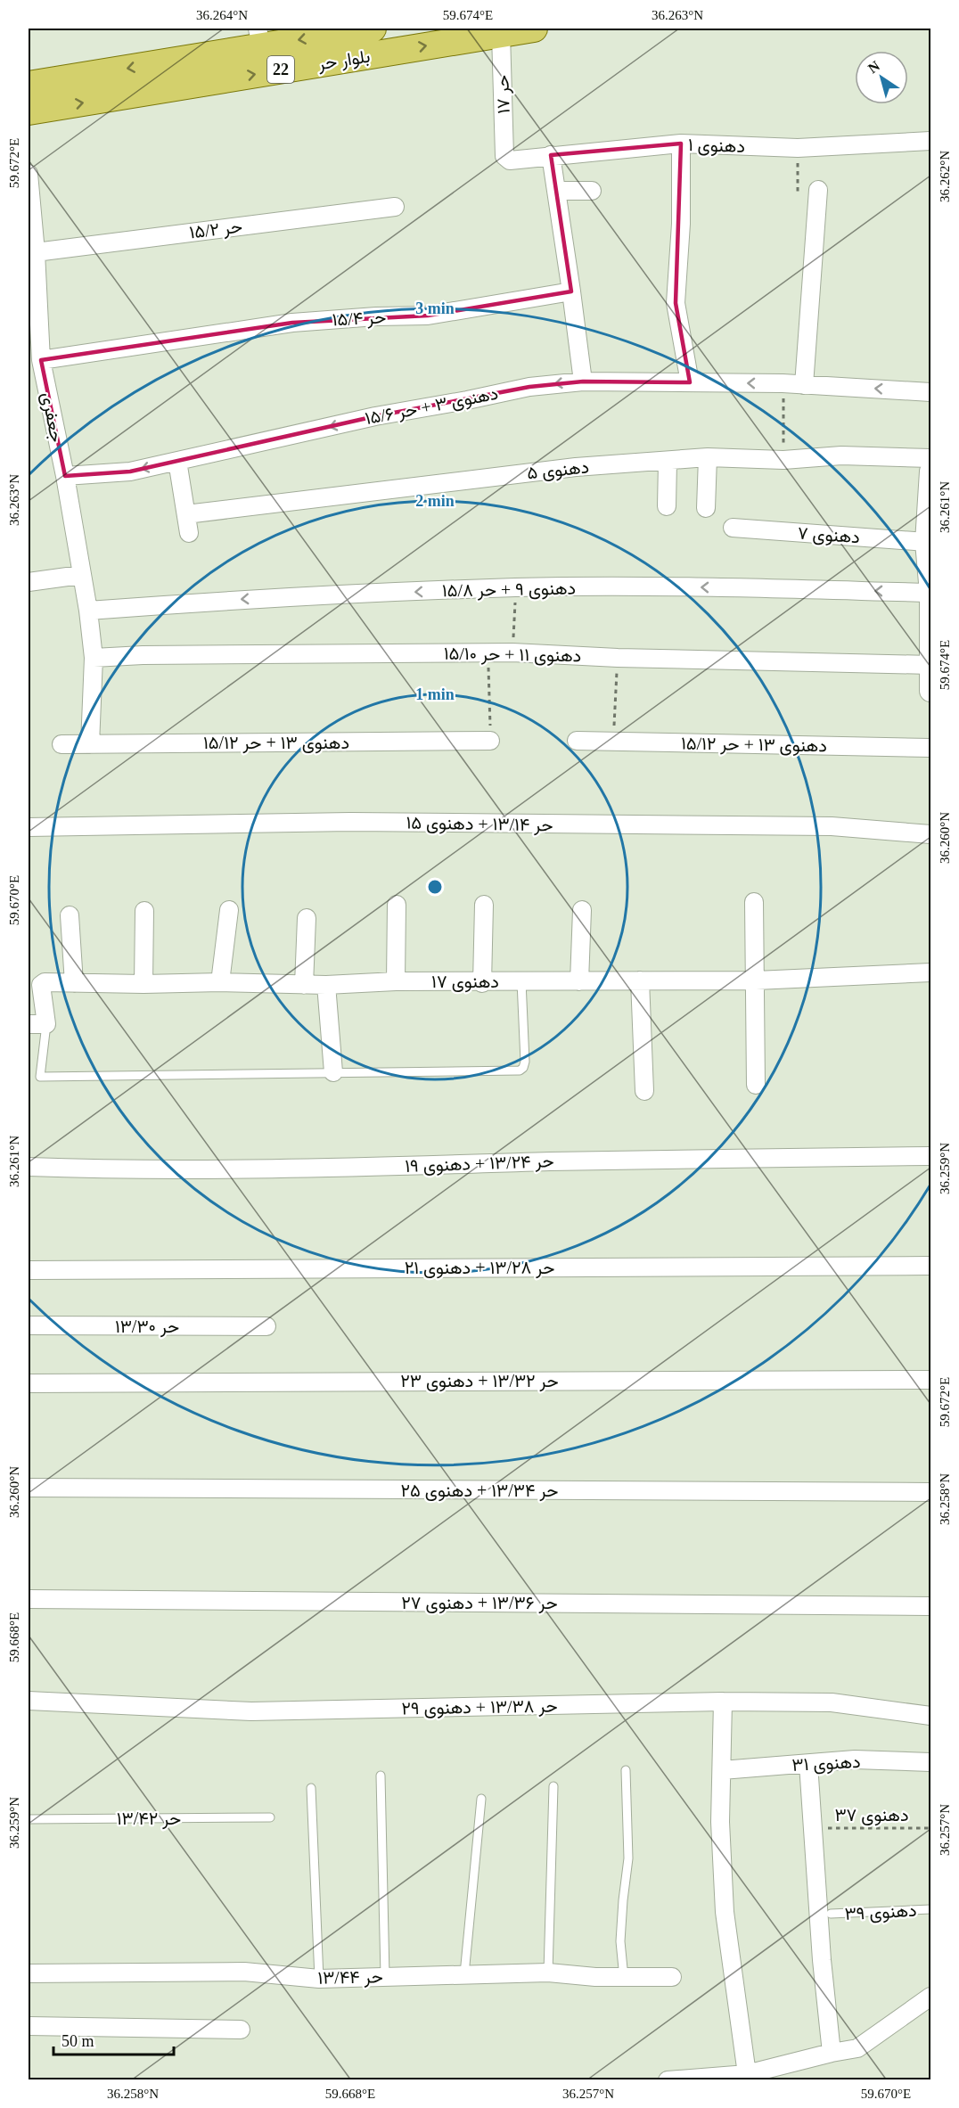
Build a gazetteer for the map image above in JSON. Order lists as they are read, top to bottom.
{
  "streets": {
    "main road": ["بلوار حر", "22"],
    "street": [
      "حر ۱۷",
      "دهنوی ۱",
      "حر ۱۵/۲",
      "حر ۱۵/۴",
      "دهنوی ۳ + حر ۱۵/۶",
      "جعفری",
      "دهنوی ۵",
      "دهنوی ۷",
      "دهنوی ۹ + حر ۱۵/۸",
      "دهنوی ۱۱ + حر ۱۵/۱۰",
      "دهنوی ۱۳ + حر ۱۵/۱۲",
      "حر ۱۳/۱۴ + دهنوی ۱۵",
      "دهنوی ۱۷",
      "حر ۱۳/۲۴ + دهنوی ۱۹",
      "حر ۱۳/۲۸ + دهنوی ۲۱",
      "حر ۱۳/۳۰",
      "حر ۱۳/۳۲ + دهنوی ۲۳",
      "حر ۱۳/۳۴ + دهنوی ۲۵",
      "حر ۱۳/۳۶ + دهنوی ۲۷",
      "حر ۱۳/۳۸ + دهنوی ۲۹",
      "دهنوی ۳۱",
      "حر ۱۳/۴۴"
    ],
    "lane": ["حر ۱۳/۴۲", "دهنوی ۳۹"],
    "path": ["دهنوی ۳۷"]
  },
  "crossings": [
    ["بلوار حر", "حر ۱۷"],
    ["حر ۱۷", "دهنوی ۱"],
    ["حر ۱۵/۲", "جعفری"],
    ["حر ۱۵/۴", "جعفری"],
    ["دهنوی ۳ + حر ۱۵/۶", "جعفری"],
    ["جعفری", "دهنوی ۹ + حر ۱۵/۸"],
    ["جعفری", "دهنوی ۱۱ + حر ۱۵/۱۰"],
    ["جعفری", "دهنوی ۱۳ + حر ۱۵/۱۲"]
  ],
  "one_way": ["دهنوی ۳ + حر ۱۵/۶", "دهنوی ۹ + حر ۱۵/۸"],
  "scale_bar": "50 m",
  "north": "top left",
  "coordinates": [
    "36.264°N",
    "59.674°E",
    "36.263°N",
    "59.672°E",
    "36.262°N",
    "36.261°N",
    "36.260°N",
    "59.670°E",
    "36.259°N",
    "36.258°N",
    "59.668°E",
    "36.257°N"
  ],
  "rings": ["3 min", "2 min", "1 min"]
}
